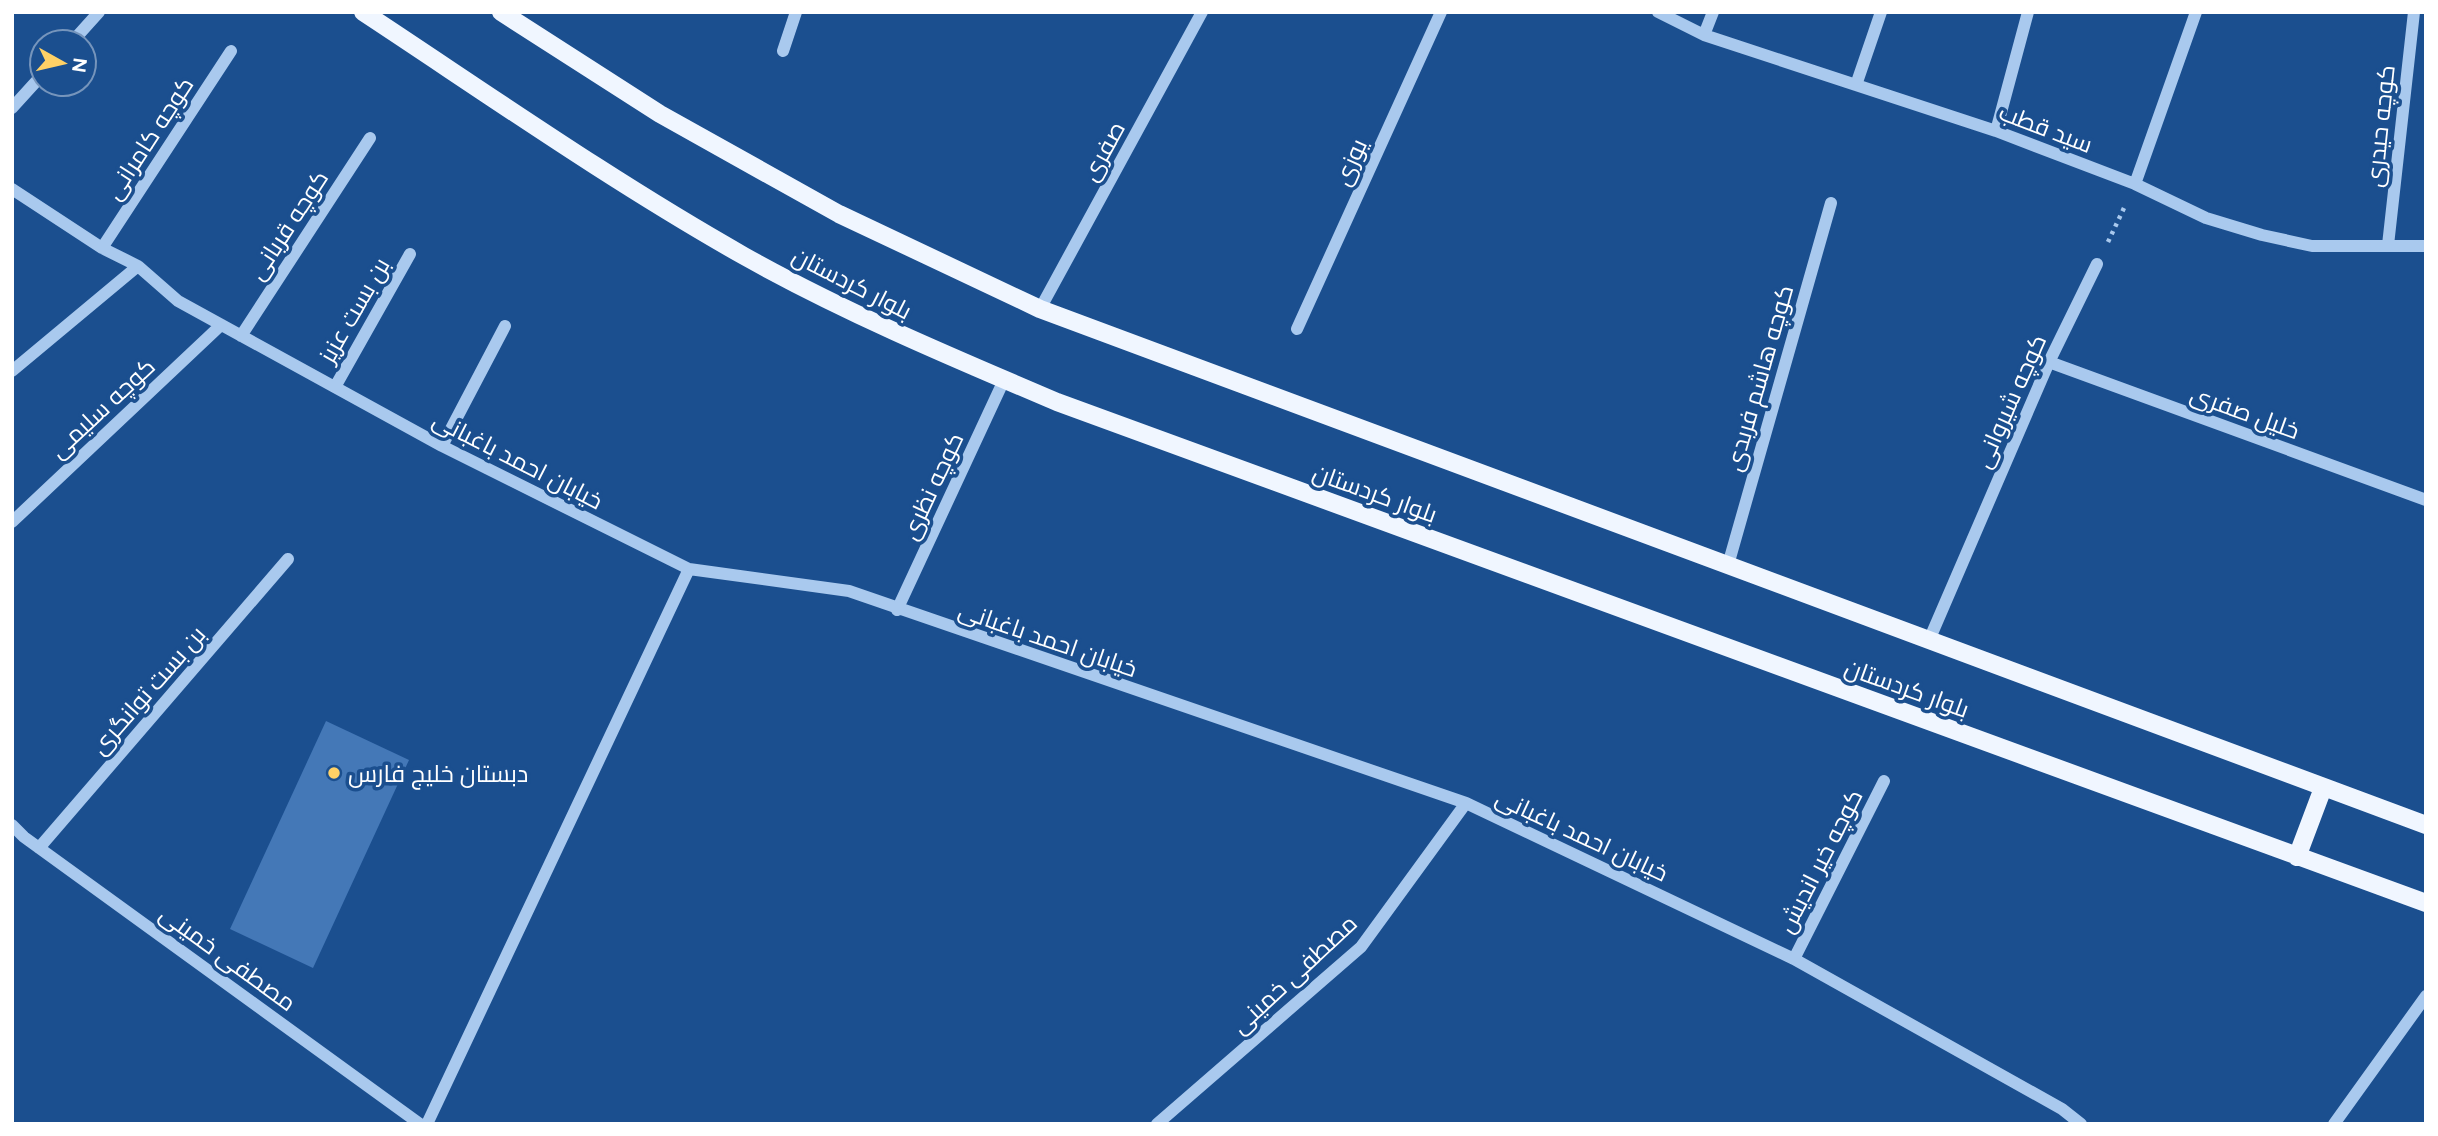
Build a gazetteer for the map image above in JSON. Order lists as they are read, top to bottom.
{
  "streets": {
    "main road": ["بلوار کردستان"],
    "street": [
      "کوچه حیدری",
      "سید قطب",
      "کوچه کامرانی",
      "صفری",
      "یوزی",
      "کوچه قربانی",
      "بن بست عزیز",
      "کوچه هاشم فربدی",
      "کوچه شیروانی",
      "کوچه سلیمی",
      "خلیل صفری",
      "خیابان احمد باغبانی",
      "کوچه نظری",
      "بن بست توانگری",
      "کوچه خیر اندیش",
      "مصطفی خمینی"
    ]
  },
  "crossings": [
    ["کوچه حیدری", "سید قطب"],
    ["کوچه کامرانی", "خیابان احمد باغبانی"],
    ["کوچه قربانی", "خیابان احمد باغبانی"],
    ["بلوار کردستان", "کوچه نظری"],
    ["بن بست عزیز", "خیابان احمد باغبانی"],
    ["کوچه شیروانی", "خلیل صفری"],
    ["کوچه سلیمی", "خیابان احمد باغبانی"],
    ["خیابان احمد باغبانی", "کوچه نظری"],
    ["خیابان احمد باغبانی", "کوچه خیر اندیش"],
    ["خیابان احمد باغبانی", "مصطفی خمینی"],
    ["بن بست توانگری", "مصطفی خمینی"]
  ],
  "places": ["دبستان خلیج فارس"],
  "north": "right"
}
